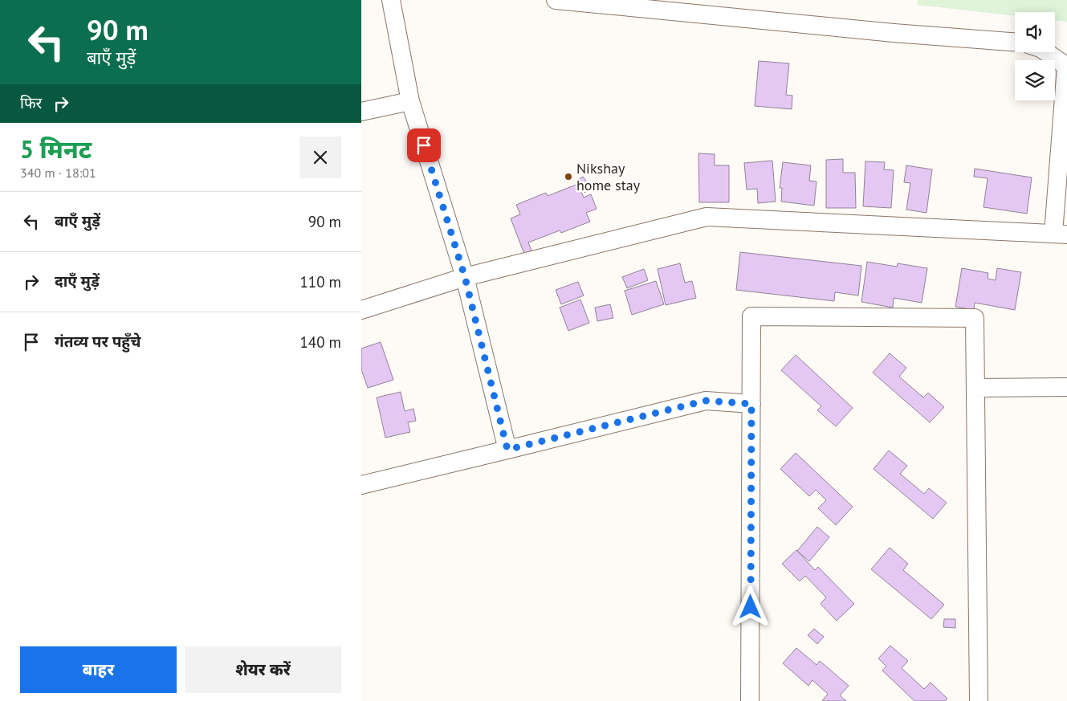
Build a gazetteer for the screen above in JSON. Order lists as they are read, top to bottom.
{
  "places": ["Nikshay home stay"],
  "page": {
    "turn": ["90 m", "बाएँ मुड़ें"],
    "then": "फिर",
    "heading": ["5 मिनट", "340 m · 18:01"],
    "list": [
      {
        "name": "बाएँ मुड़ें",
        "value": "90 m"
      },
      {
        "name": "दाएँ मुड़ें",
        "value": "110 m"
      },
      {
        "name": "गंतव्य पर पहुँचे",
        "value": "140 m"
      }
    ],
    "buttons": ["बाहर", "शेयर करें"]
  }
}
